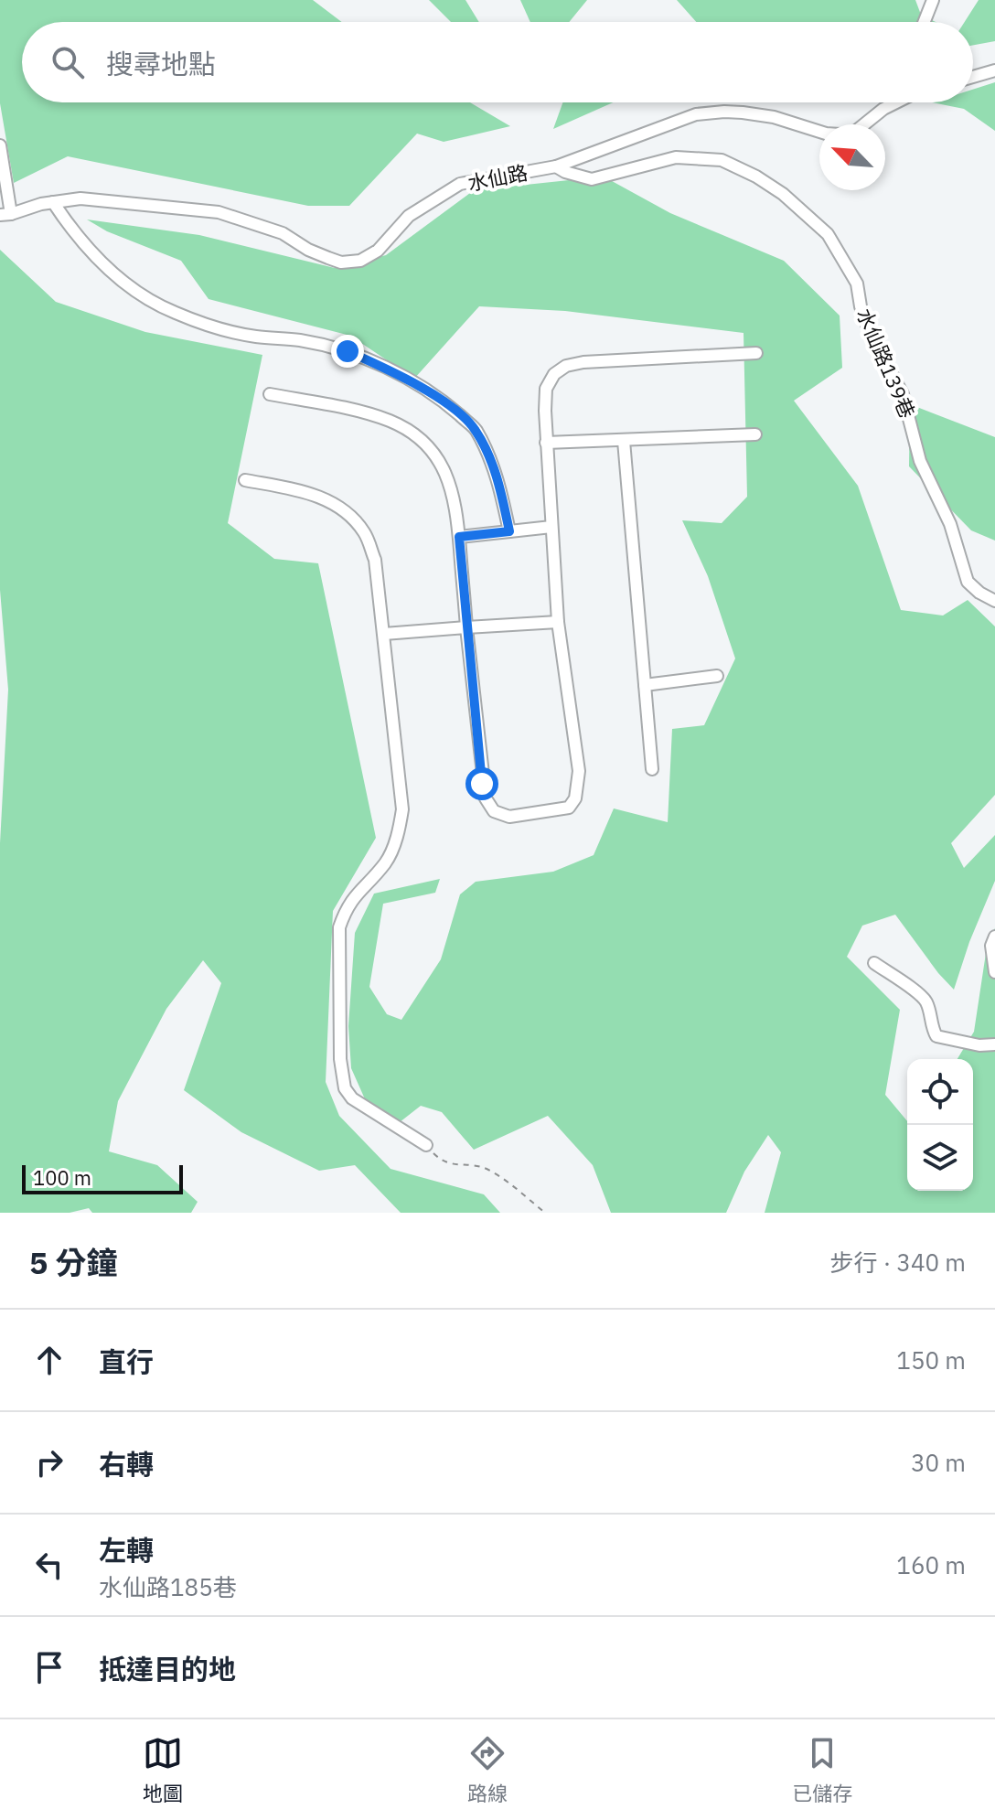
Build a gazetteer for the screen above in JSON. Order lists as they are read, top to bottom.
{
  "streets": {
    "street": ["水仙路", "水仙路139巷"]
  },
  "crossings": [
    ["水仙路", "水仙路139巷"]
  ],
  "scale_bar": "100 m",
  "north": "top left",
  "page": {
    "search": "搜尋地點",
    "scale": "100 m",
    "heading": ["5 分鐘", "步行 · 340 m"],
    "list": [
      ["直行", "150 m"],
      ["右轉", "30 m"],
      ["左轉", "水仙路185巷", "160 m"],
      "抵達目的地"
    ],
    "nav": ["地圖", "路線", "已儲存"]
  }
}
